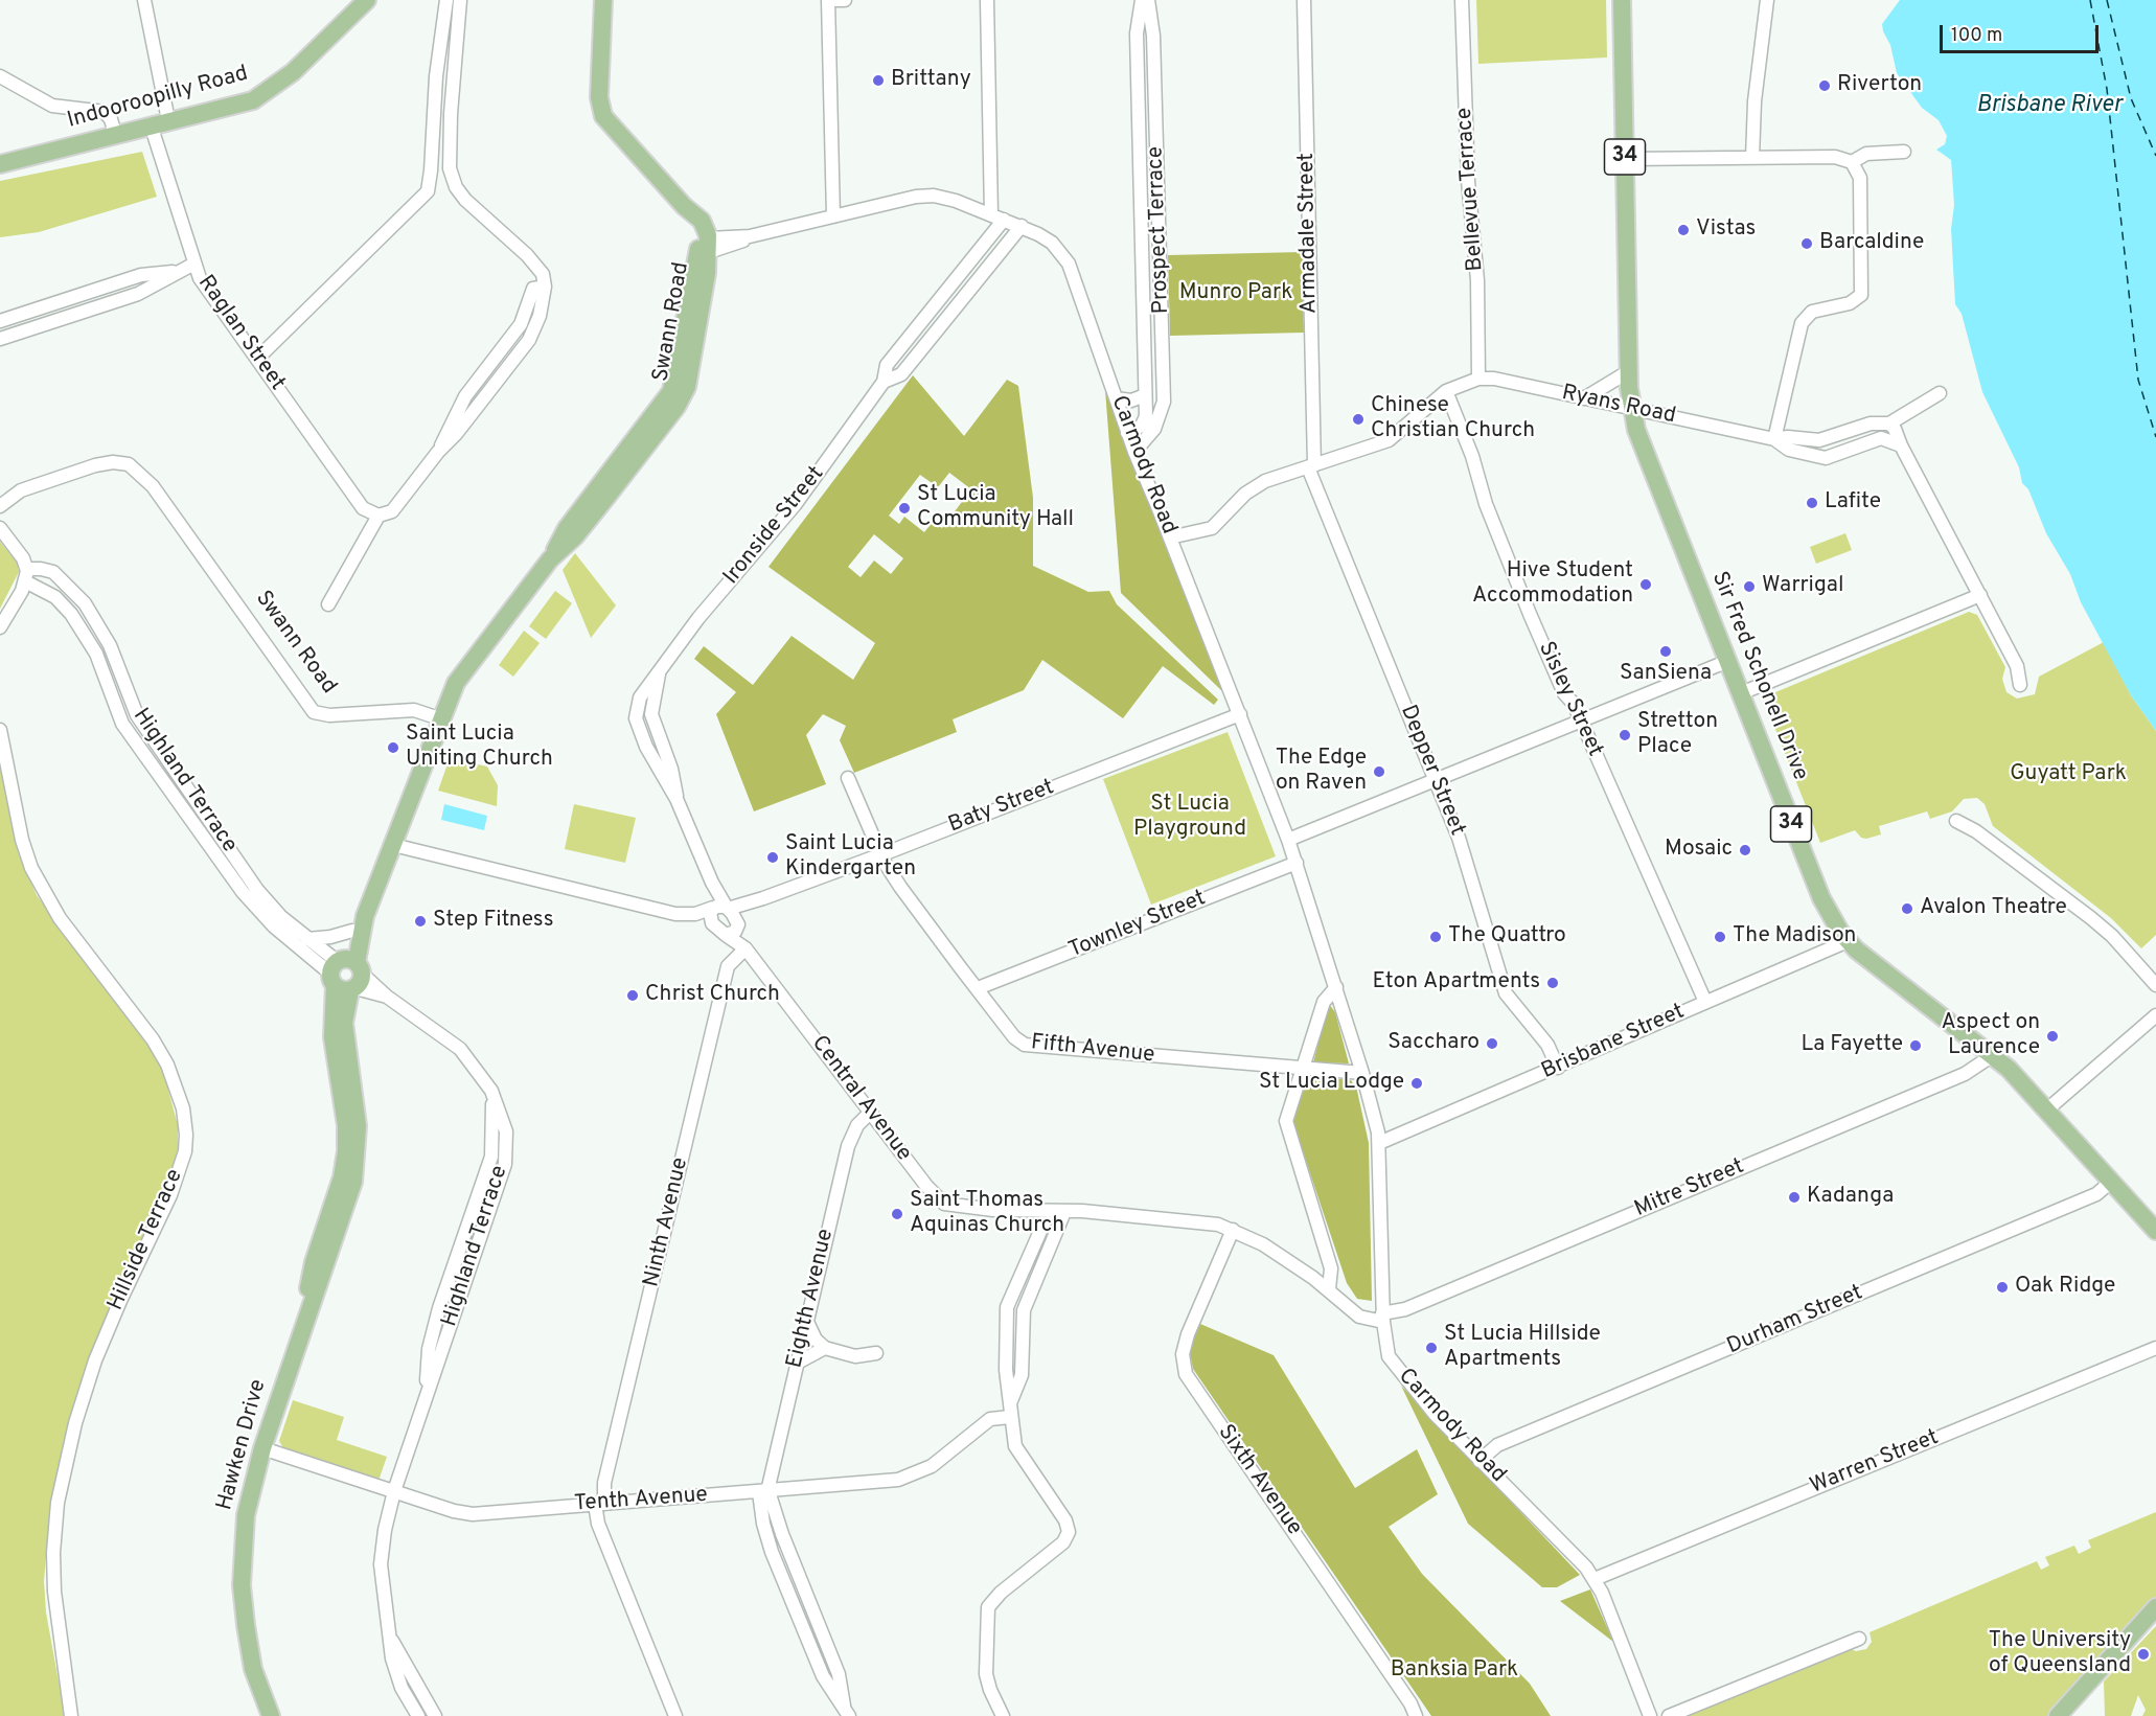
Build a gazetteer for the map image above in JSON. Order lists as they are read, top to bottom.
{
  "streets": {
    "main road": [
      "Indooroopilly Road",
      "34",
      "Swann Road",
      "Sir Fred Schonell Drive",
      "Hawken Drive"
    ],
    "street": [
      "Bellevue Terrace",
      "Prospect Terrace",
      "Armadale Street",
      "Raglan Street",
      "Ryans Road",
      "Carmody Road",
      "Ironside Street",
      "Sisley Street",
      "Depper Street",
      "Highland Terrace",
      "Baty Street",
      "Townley Street",
      "Brisbane Street",
      "Fifth Avenue",
      "Central Avenue",
      "Mitre Street",
      "Ninth Avenue",
      "Hillside Terrace",
      "Eighth Avenue",
      "Durham Street",
      "Warren Street",
      "Sixth Avenue",
      "Tenth Avenue"
    ]
  },
  "crossings": [
    ["Indooroopilly Road", "Raglan Street"],
    ["Bellevue Terrace", "Ryans Road"],
    ["Prospect Terrace", "Carmody Road"],
    ["Armadale Street", "Ryans Road"],
    ["Armadale Street", "Depper Street"],
    ["Swann Road", "Carmody Road"],
    ["Swann Road", "Hawken Drive"],
    ["Ryans Road", "Carmody Road"],
    ["Ryans Road", "Sir Fred Schonell Drive"],
    ["Ryans Road", "Sisley Street"],
    ["Ryans Road", "Depper Street"],
    ["Carmody Road", "Ironside Street"],
    ["Carmody Road", "Baty Street"],
    ["Carmody Road", "Townley Street"],
    ["Carmody Road", "Brisbane Street"],
    ["Carmody Road", "Fifth Avenue"],
    ["Carmody Road", "Central Avenue"],
    ["Carmody Road", "Mitre Street"],
    ["Carmody Road", "Durham Street"],
    ["Carmody Road", "Warren Street"],
    ["Ironside Street", "Baty Street"],
    ["Ironside Street", "Central Avenue"],
    ["Sir Fred Schonell Drive", "Brisbane Street"],
    ["Sir Fred Schonell Drive", "Mitre Street"],
    ["Sir Fred Schonell Drive", "Durham Street"],
    ["Sisley Street", "Brisbane Street"],
    ["Depper Street", "Brisbane Street"],
    ["Highland Terrace", "Hawken Drive"],
    ["Highland Terrace", "Tenth Avenue"],
    ["Baty Street", "Fifth Avenue"],
    ["Baty Street", "Central Avenue"],
    ["Townley Street", "Fifth Avenue"],
    ["Central Avenue", "Mitre Street"],
    ["Central Avenue", "Ninth Avenue"],
    ["Central Avenue", "Eighth Avenue"],
    ["Central Avenue", "Hawken Drive"],
    ["Central Avenue", "Sixth Avenue"],
    ["Ninth Avenue", "Tenth Avenue"],
    ["Eighth Avenue", "Tenth Avenue"],
    ["Hawken Drive", "Tenth Avenue"]
  ],
  "water": ["Brisbane River"],
  "parks": [
    "Munro Park",
    "Guyatt Park",
    "St Lucia Playground",
    "Banksia Park"
  ],
  "places": [
    "Brittany",
    "Riverton",
    "Vistas",
    "Barcaldine",
    "Chinese Christian Church",
    "Lafite",
    "St Lucia Community Hall",
    "Hive Student Accommodation",
    "Warrigal",
    "SanSiena",
    "Stretton Place",
    "Saint Lucia Uniting Church",
    "The Edge on Raven",
    "Mosaic",
    "Saint Lucia Kindergarten",
    "Avalon Theatre",
    "Step Fitness",
    "The Quattro",
    "The Madison",
    "Eton Apartments",
    "Christ Church",
    "Aspect on Laurence",
    "Saccharo",
    "La Fayette",
    "St Lucia Lodge",
    "Kadanga",
    "Saint Thomas Aquinas Church",
    "Oak Ridge",
    "St Lucia Hillside Apartments",
    "The University of Queensland"
  ],
  "scale_bar": "100 m"
}
